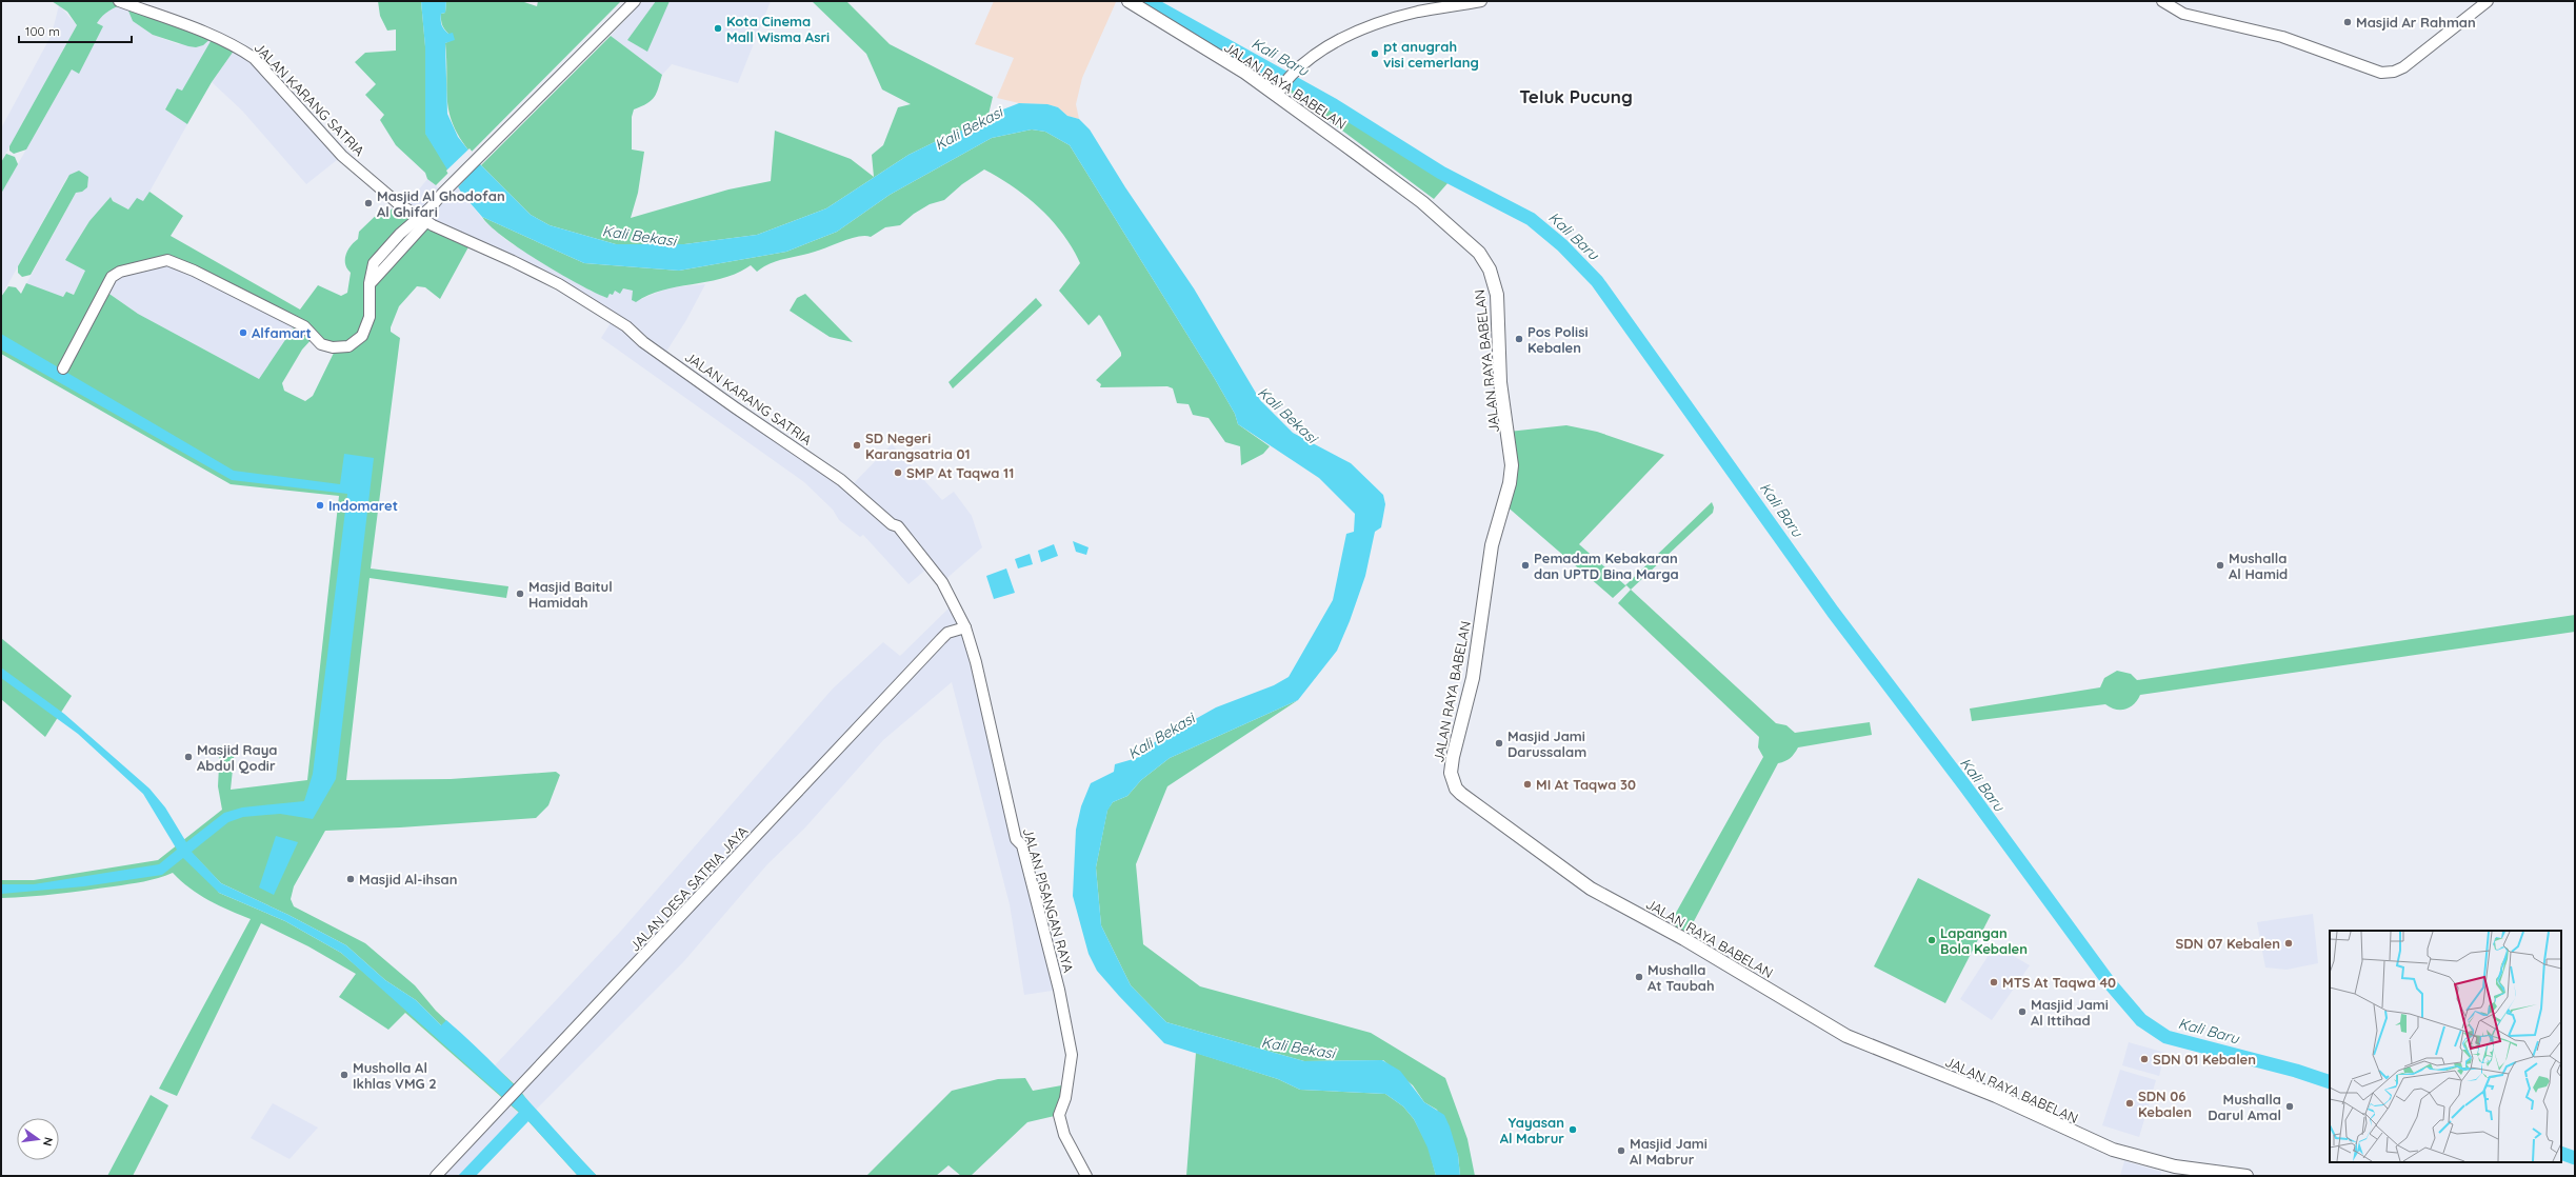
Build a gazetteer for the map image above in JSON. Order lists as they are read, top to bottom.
{
  "streets": {
    "main road": ["JALAN RAYA BABELAN"],
    "street": ["JALAN KARANG SATRIA", "JALAN DESA SATRIA JAYA", "JALAN PISANGAN RAYA"]
  },
  "crossings": [
    ["JALAN KARANG SATRIA", "JALAN DESA SATRIA JAYA"],
    ["JALAN KARANG SATRIA", "JALAN PISANGAN RAYA"],
    ["JALAN DESA SATRIA JAYA", "JALAN PISANGAN RAYA"]
  ],
  "districts": ["Teluk Pucung"],
  "water": ["Kali Baru", "Kali Bekasi"],
  "places": [
    "Masjid Ar Rahman",
    "Kota Cinema Mall Wisma Asri",
    "pt anugrah visi cemerlang",
    "Masjid Al Ghodofan Al Ghifari",
    "Alfamart",
    "Pos Polisi Kebalen",
    "SD Negeri Karangsatria 01",
    "SMP At Taqwa 11",
    "Indomaret",
    "Pemadam Kebakaran dan UPTD Bina Marga",
    "Mushalla Al Hamid",
    "Masjid Baitul Hamidah",
    "Masjid Jami Darussalam",
    "Masjid Raya Abdul Qodir",
    "MI At Taqwa 30",
    "Masjid Al-ihsan",
    "Lapangan Bola Kebalen",
    "SDN 07 Kebalen",
    "Mushalla At Taubah",
    "MTS At Taqwa 40",
    "Masjid Jami Al Ittihad",
    "SDN 01 Kebalen",
    "Musholla Al Ikhlas VMG 2",
    "SDN 06 Kebalen",
    "Mushalla Darul Amal",
    "Yayasan Al Mabrur",
    "Masjid Jami Al Mabrur"
  ],
  "scale_bar": "100 m",
  "north": "right"
}
